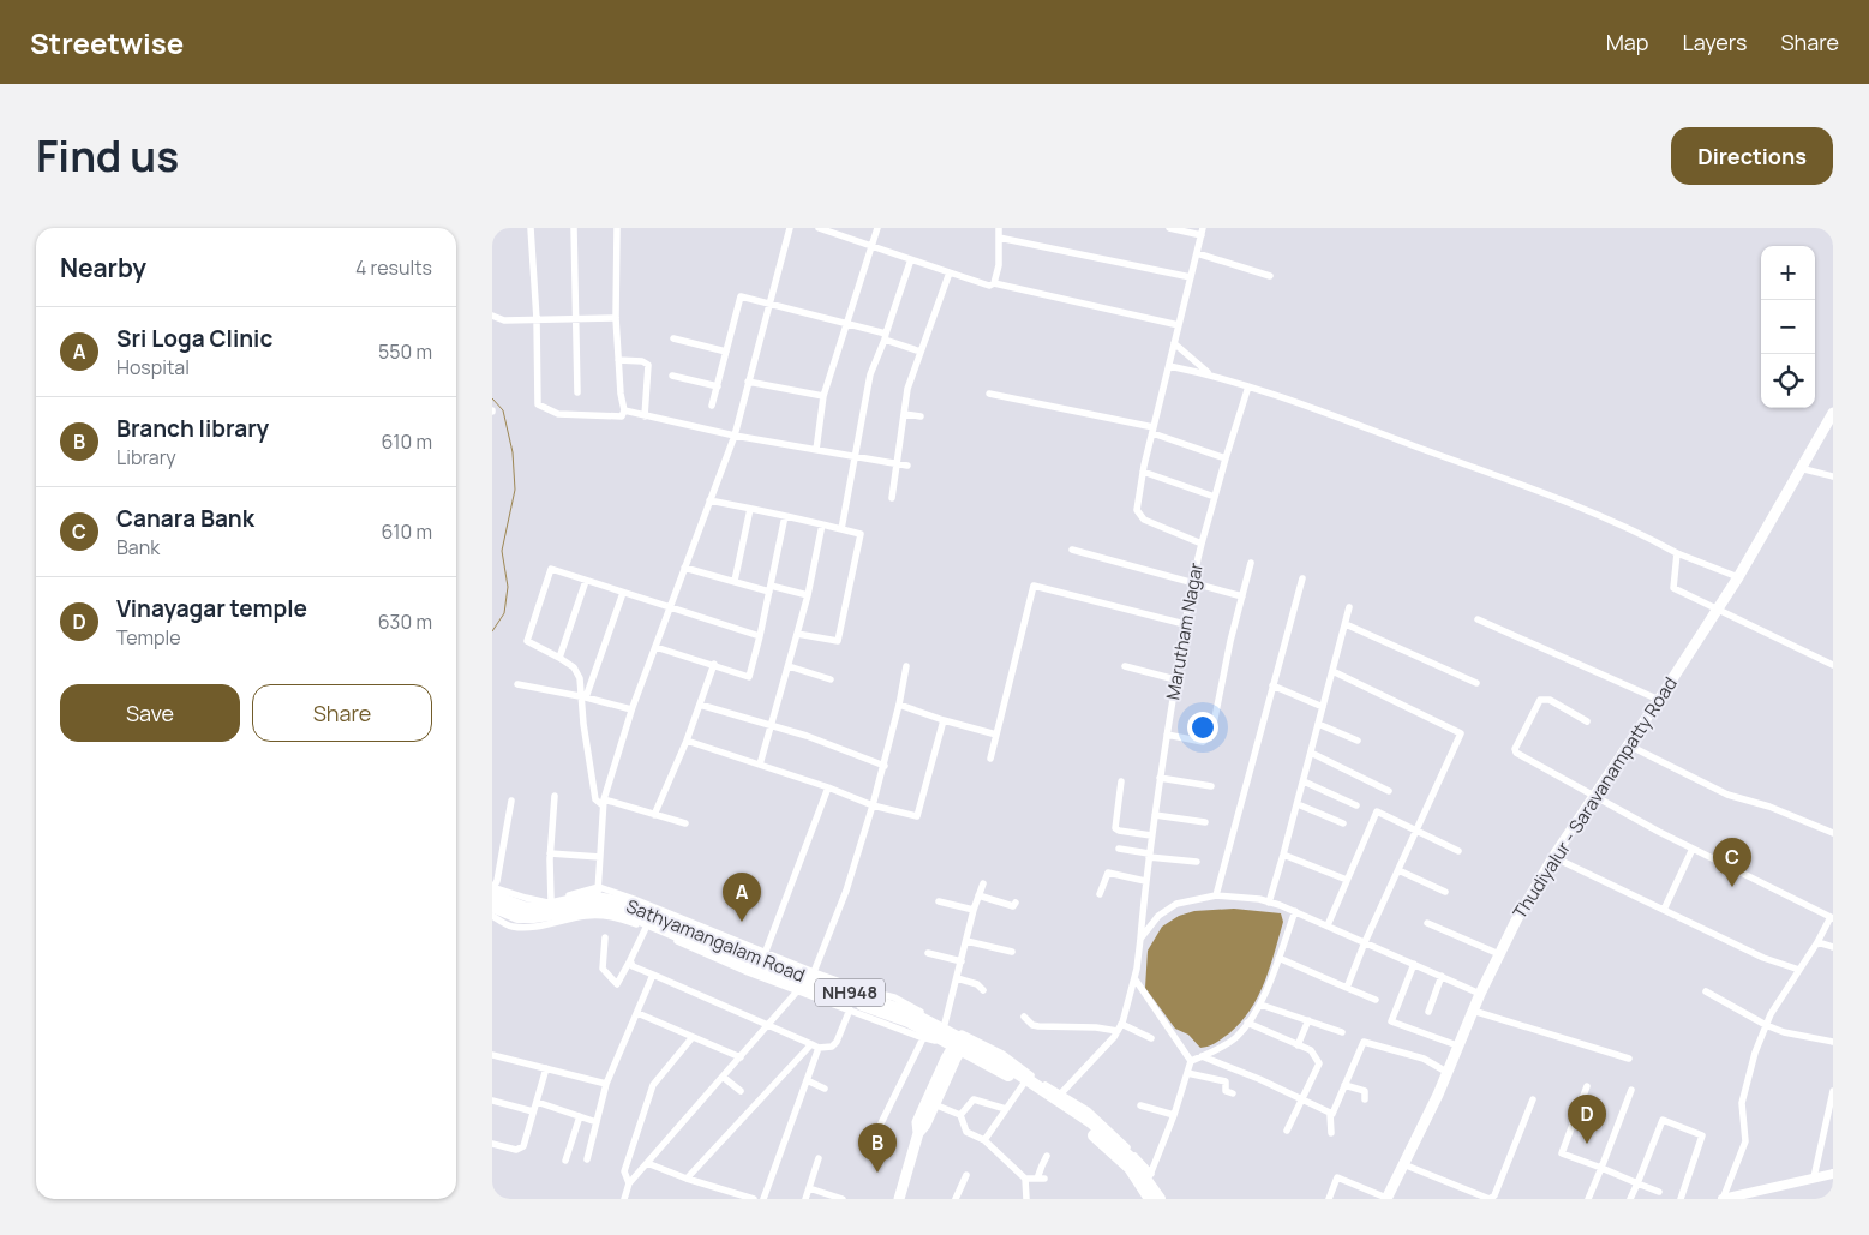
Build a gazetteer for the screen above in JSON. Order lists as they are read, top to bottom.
{
  "streets": {
    "highway": ["Sathyamangalam Road", "NH948"],
    "main road": ["Thudiyalur - Saravanampatty Road"],
    "street": ["Marutham Nagar"]
  },
  "crossings": [
    ["Sathyamangalam Road", "NH948"]
  ],
  "page": {
    "header": "Streetwise",
    "nav": ["Map", "Layers", "Share"],
    "title": "Find us",
    "buttons": [
      "Directions",
      ["Save", "Share"]
    ],
    "heading": ["Nearby", "4 results"],
    "map_buttons": ["+", "−"],
    "list": [
      {
        "mark": "A",
        "name": "Sri Loga Clinic",
        "note": "Hospital",
        "value": "550 m"
      },
      {
        "mark": "B",
        "name": "Branch library",
        "note": "Library",
        "value": "610 m"
      },
      {
        "mark": "C",
        "name": "Canara Bank",
        "note": "Bank",
        "value": "610 m"
      },
      {
        "mark": "D",
        "name": "Vinayagar temple",
        "note": "Temple",
        "value": "630 m"
      }
    ],
    "pins": [
      "C",
      "A",
      "D",
      "B"
    ]
  }
}
